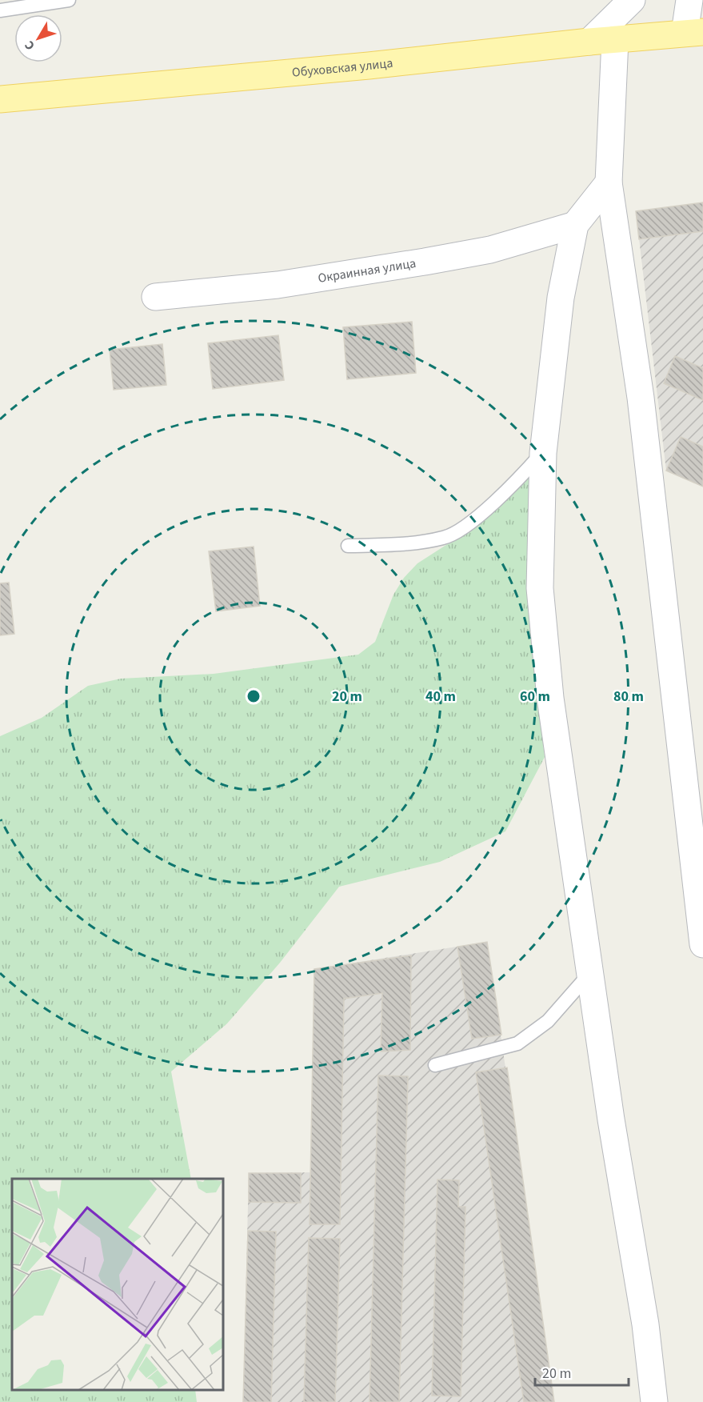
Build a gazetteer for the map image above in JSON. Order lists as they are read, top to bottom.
{
  "streets": {
    "main road": ["Обуховская улица"],
    "street": ["Окраинная улица"]
  },
  "scale_bar": "20 m",
  "north": "bottom left",
  "rings": [
    "20 m",
    "40 m",
    "60 m",
    "80 m"
  ]
}
